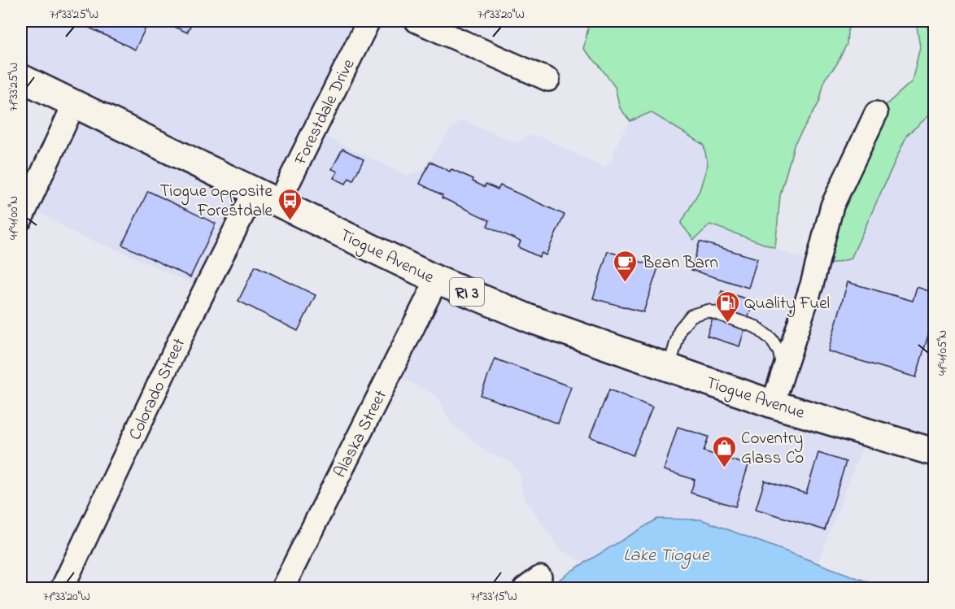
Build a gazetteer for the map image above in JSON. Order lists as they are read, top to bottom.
{
  "streets": {
    "main road": ["Tiogue Avenue", "RI 3"],
    "street": ["Forestdale Drive", "Colorado Street", "Alaska Street"]
  },
  "crossings": [
    ["Forestdale Drive", "Tiogue Avenue"],
    ["Tiogue Avenue", "Colorado Street"],
    ["Tiogue Avenue", "Alaska Street"]
  ],
  "water": ["Lake Tiogue"],
  "places": {
    "bus stop": ["Tiogue opposite Forestdale"],
    "cafe": ["Bean Barn"],
    "fuel station": ["Quality Fuel"],
    "shop": ["Coventry Glass Co"]
  },
  "coordinates": [
    "71°33'25\"W",
    "71°33'20\"W",
    "41°41'00\"N",
    "41°41'05\"N",
    "71°33'15\"W"
  ]
}
